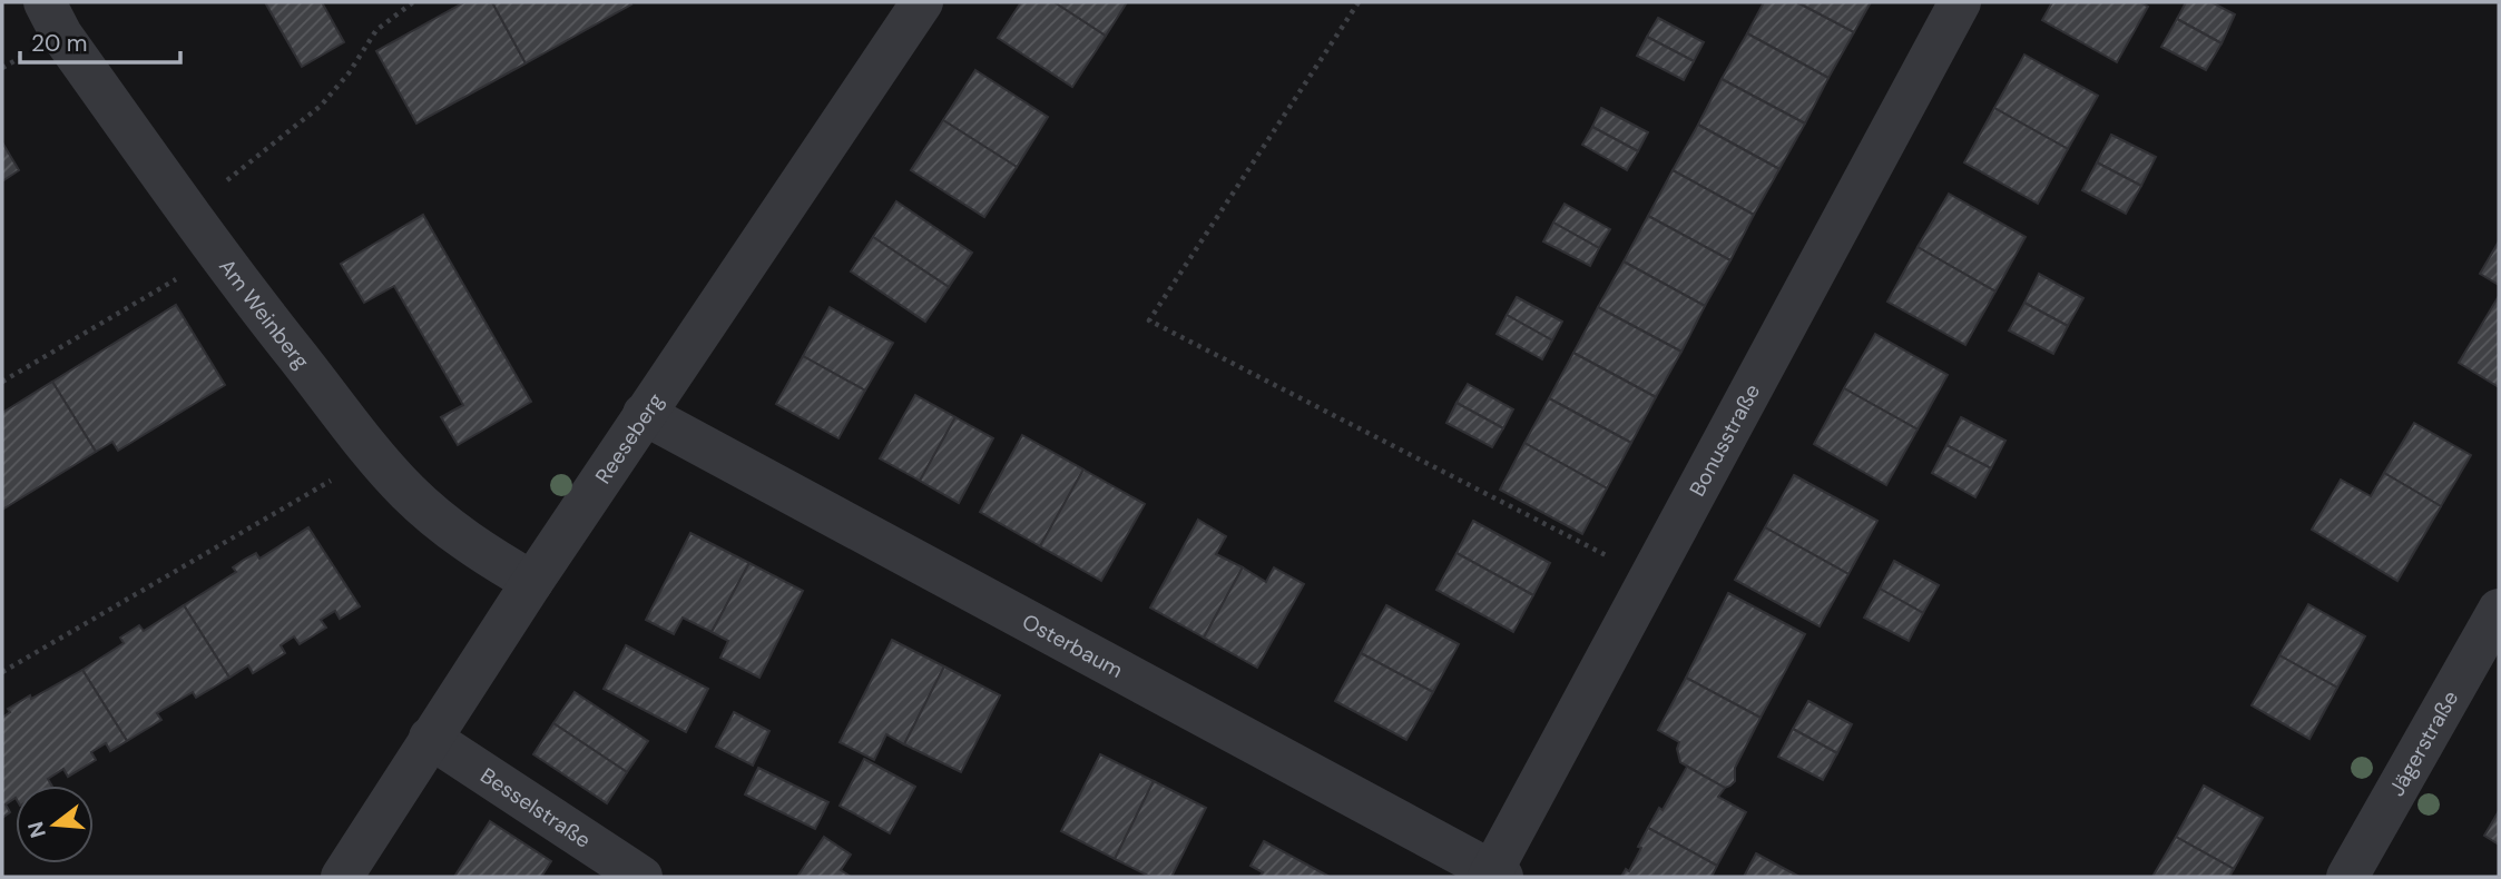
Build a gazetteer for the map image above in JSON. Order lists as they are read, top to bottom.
{
  "streets": {
    "street": [
      "Am Weinberg",
      "Reeseberg",
      "Bonusstraße",
      "Osterbaum",
      "Jägerstraße",
      "Besselstraße"
    ]
  },
  "crossings": [
    ["Am Weinberg", "Reeseberg"],
    ["Reeseberg", "Osterbaum"],
    ["Reeseberg", "Besselstraße"],
    ["Bonusstraße", "Osterbaum"]
  ],
  "scale_bar": "20 m",
  "north": "left"
}
